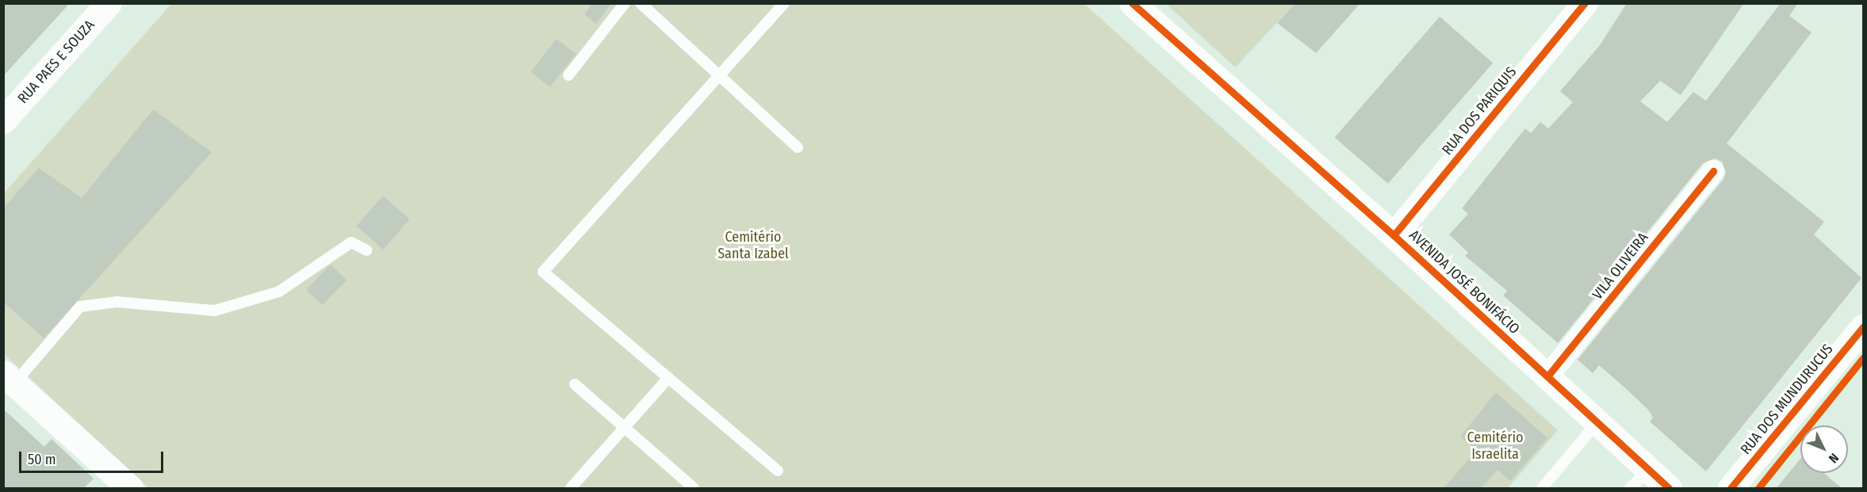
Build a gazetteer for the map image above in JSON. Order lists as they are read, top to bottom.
{
  "streets": {
    "street": [
      "RUA PAES E SOUZA",
      "RUA DOS PARIQUIS",
      "VILA OLIVEIRA",
      "AVENIDA JOSÉ BONIFÁCIO",
      "RUA DOS MUNDURUCUS"
    ]
  },
  "crossings": [
    ["RUA DOS PARIQUIS", "AVENIDA JOSÉ BONIFÁCIO"],
    ["VILA OLIVEIRA", "AVENIDA JOSÉ BONIFÁCIO"]
  ],
  "parks": ["Cemitério Santa Izabel", "Cemitério Israelita"],
  "scale_bar": "50 m",
  "north": "bottom right"
}
